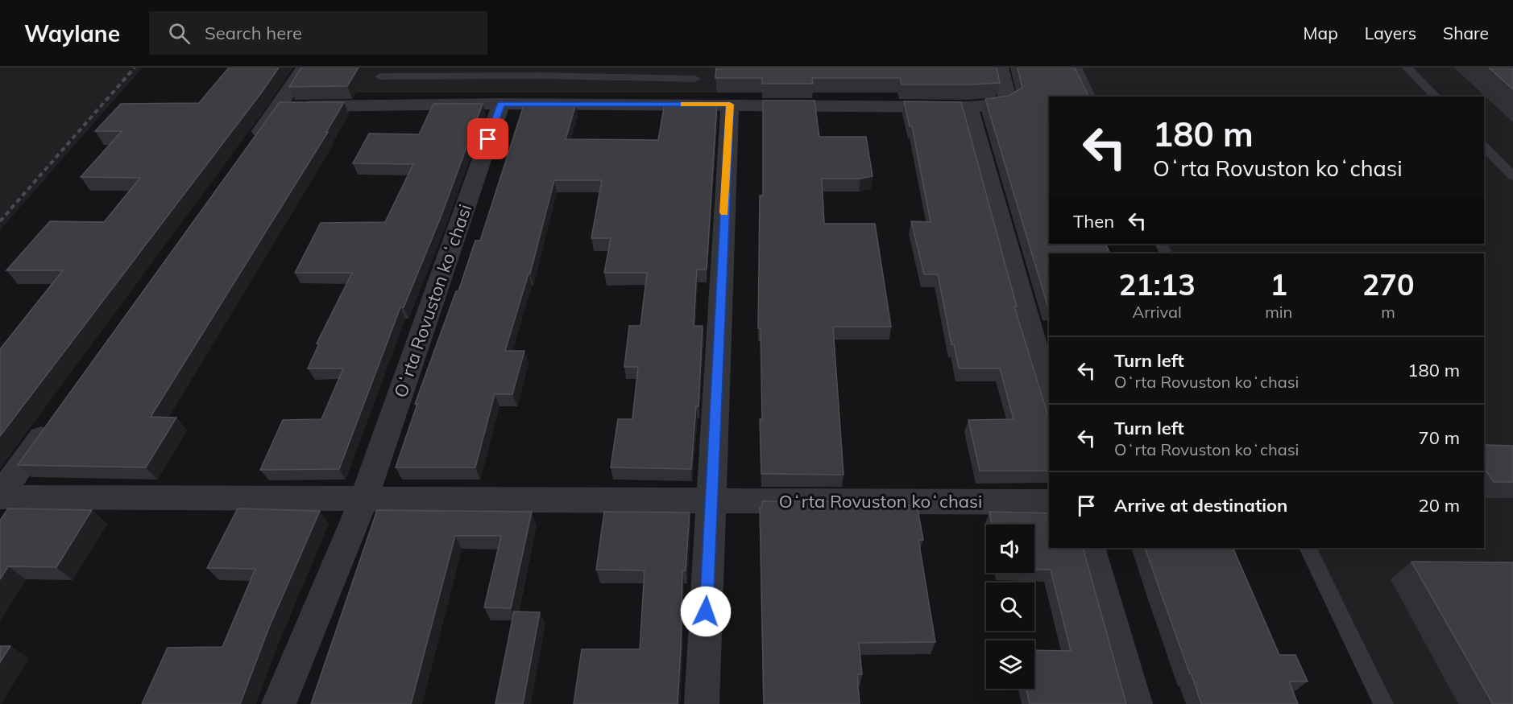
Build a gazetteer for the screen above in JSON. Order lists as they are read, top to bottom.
{
  "streets": {
    "street": ["Oʻrta Rovuston koʻchasi"]
  },
  "page": {
    "header": "Waylane",
    "search": "Search here",
    "nav": ["Map", "Layers", "Share"],
    "turn": ["180 m", "Oʻrta Rovuston koʻchasi"],
    "then": "Then",
    "eta": [
      "21:13",
      "Arrival",
      "1",
      "min",
      "270",
      "m"
    ],
    "list": [
      {
        "name": "Turn left",
        "note": "Oʻrta Rovuston koʻchasi",
        "value": "180 m"
      },
      {
        "name": "Turn left",
        "note": "Oʻrta Rovuston koʻchasi",
        "value": "70 m"
      },
      {
        "name": "Arrive at destination",
        "value": "20 m"
      }
    ]
  }
}
